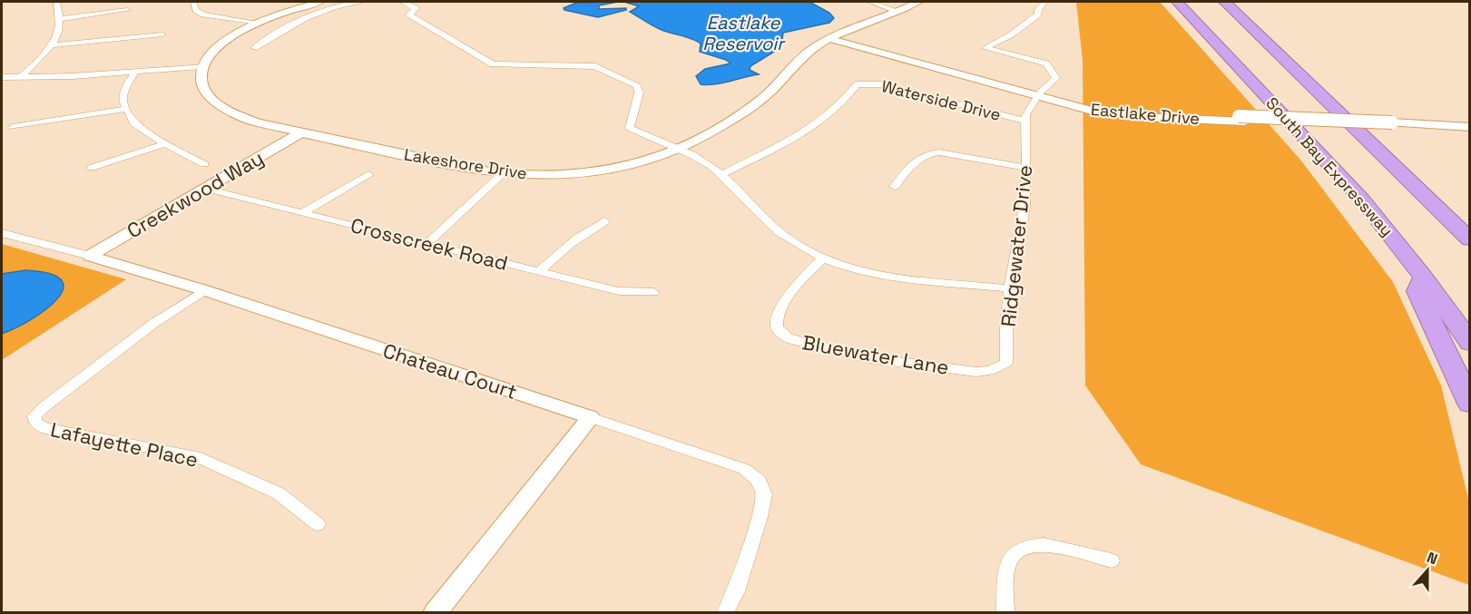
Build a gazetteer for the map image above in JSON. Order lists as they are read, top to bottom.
{
  "streets": {
    "highway": ["South Bay Expressway"],
    "street": [
      "Waterside Drive",
      "Eastlake Drive",
      "Lakeshore Drive",
      "Creekwood Way",
      "Crosscreek Road",
      "Ridgewater Drive",
      "Bluewater Lane",
      "Chateau Court",
      "Lafayette Place"
    ]
  },
  "crossings": [
    ["Waterside Drive", "Ridgewater Drive"],
    ["Eastlake Drive", "Lakeshore Drive"],
    ["Eastlake Drive", "Ridgewater Drive"],
    ["Lakeshore Drive", "Creekwood Way"],
    ["Creekwood Way", "Crosscreek Road"],
    ["Creekwood Way", "Chateau Court"],
    ["Ridgewater Drive", "Bluewater Lane"],
    ["Chateau Court", "Lafayette Place"]
  ],
  "water": ["Eastlake Reservoir"],
  "north": "top"
}
